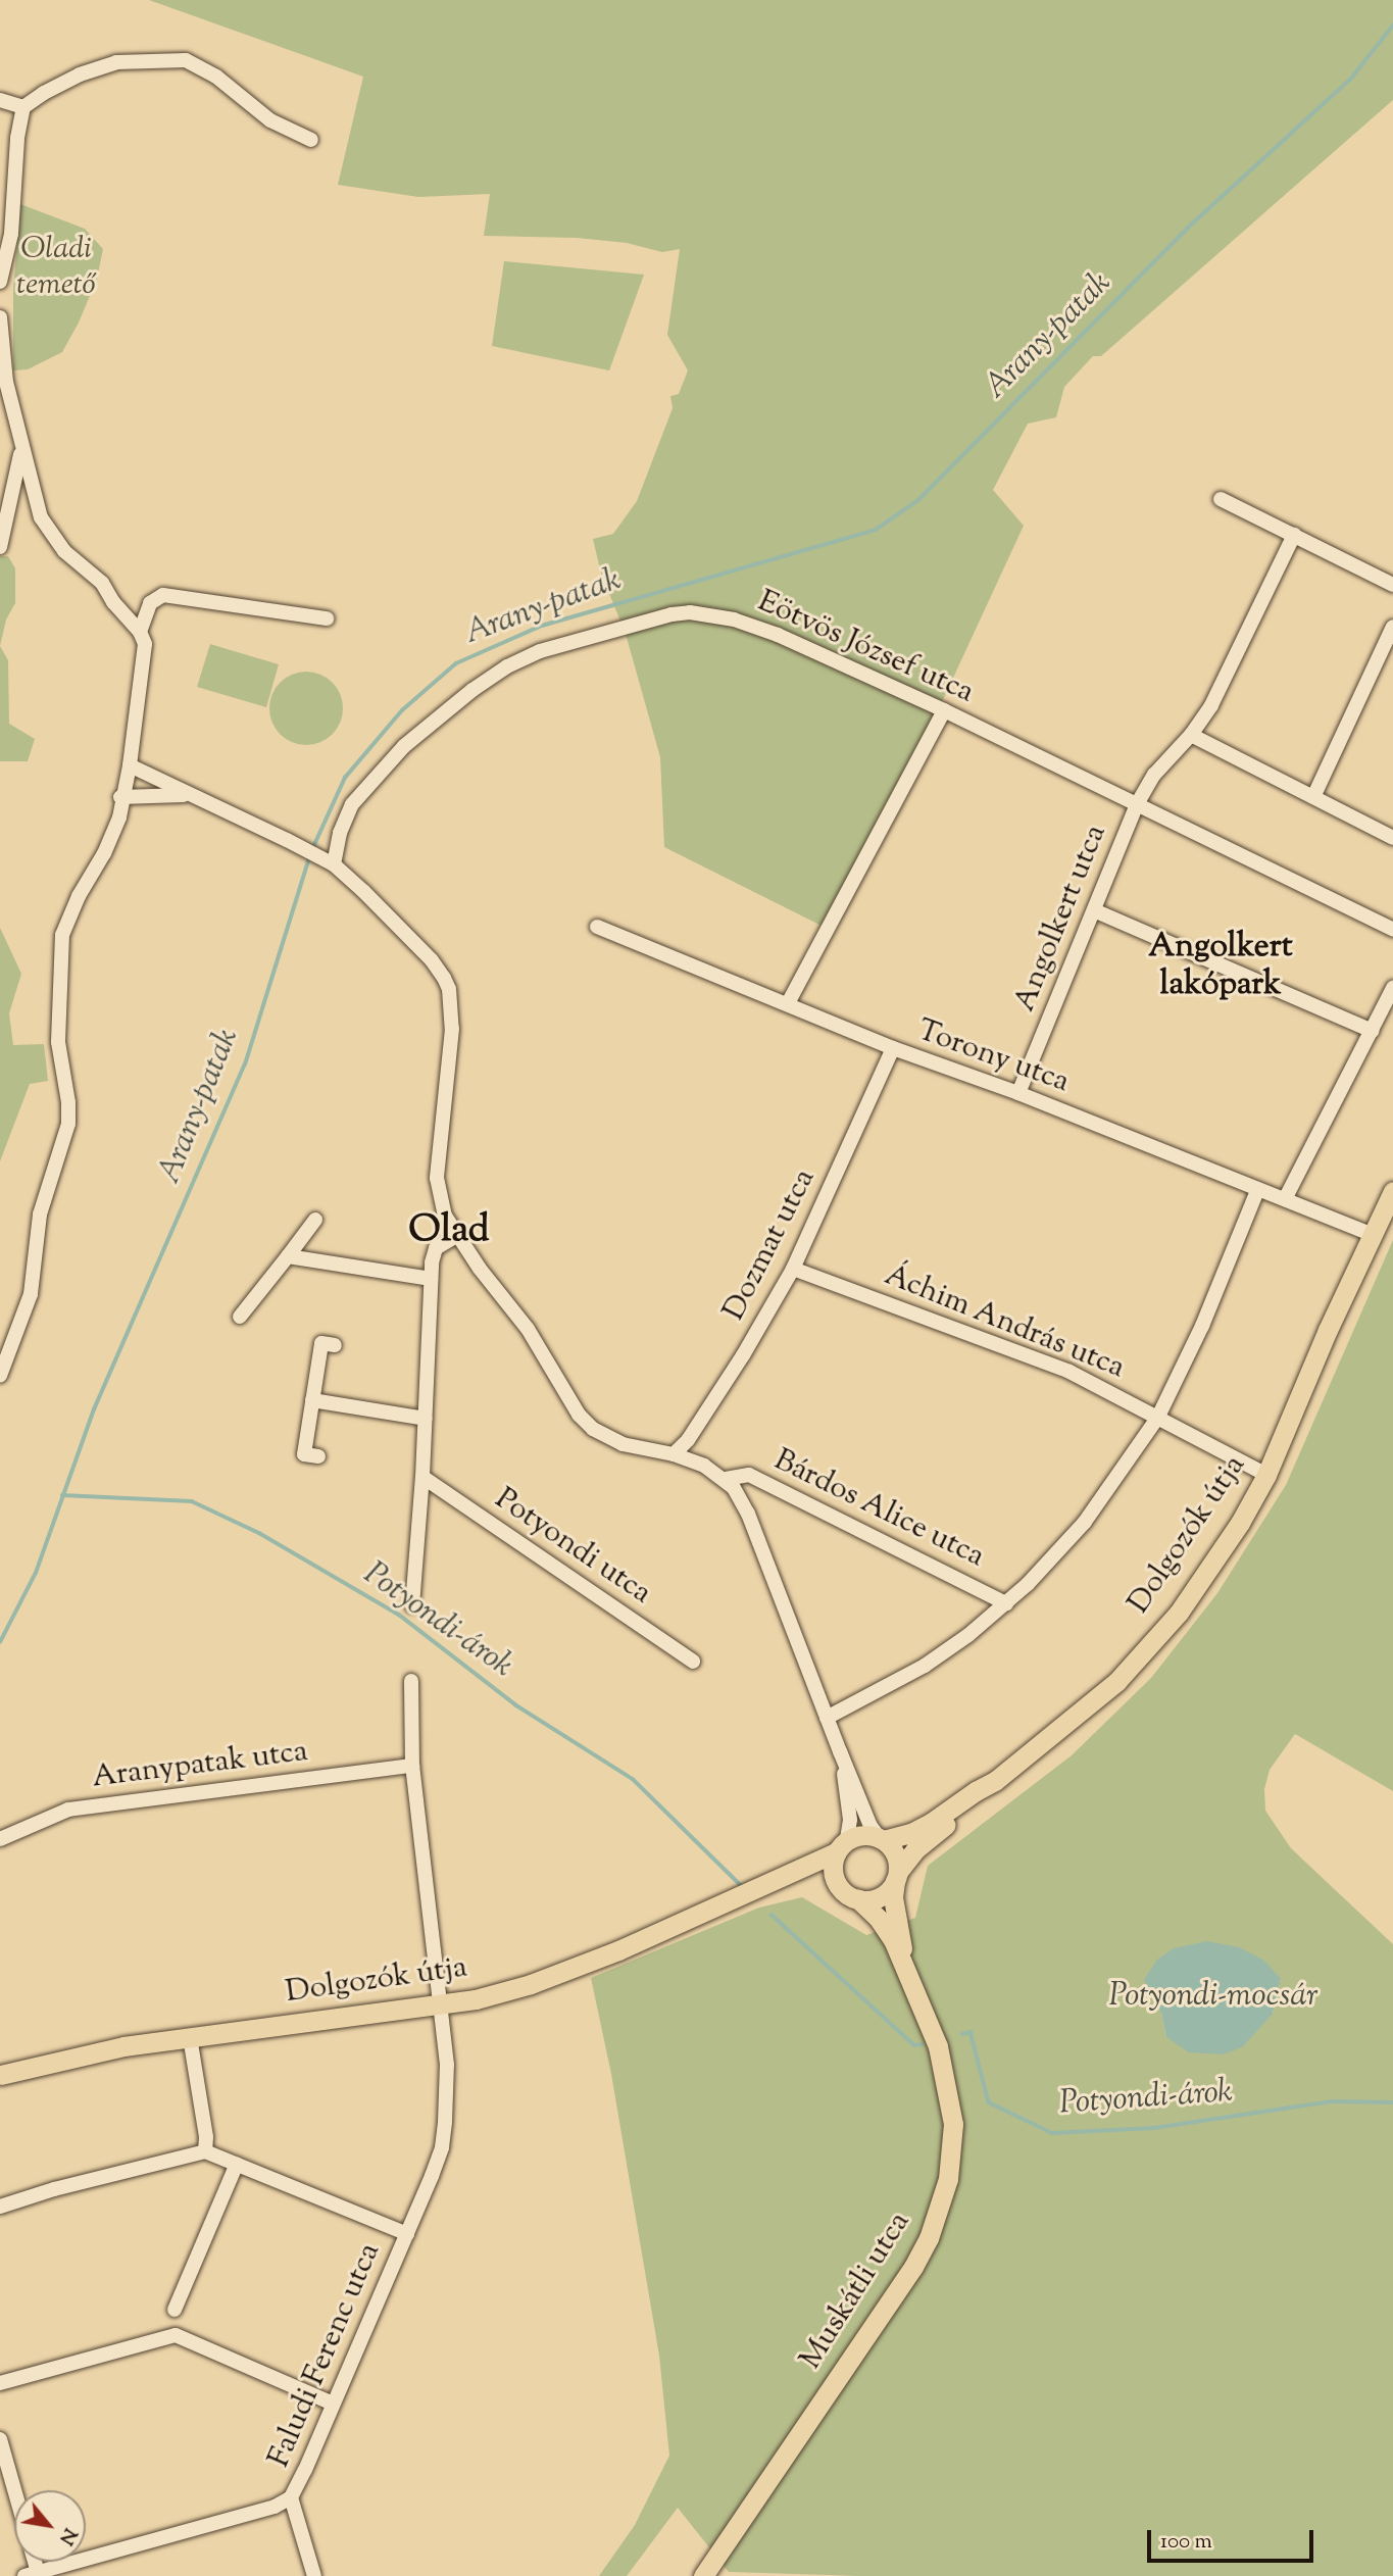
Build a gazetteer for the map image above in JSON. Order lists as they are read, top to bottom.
{
  "streets": {
    "main road": ["Dolgozók útja", "Muskátli utca"],
    "street": [
      "Eötvös József utca",
      "Angolkert utca",
      "Torony utca",
      "Dozmat utca",
      "Áchim András utca",
      "Bárdos Alice utca",
      "Potyondi utca",
      "Aranypatak utca",
      "Faludi Ferenc utca"
    ]
  },
  "crossings": [
    ["Eötvös József utca", "Angolkert utca"],
    ["Angolkert utca", "Torony utca"],
    ["Torony utca", "Dozmat utca"],
    ["Torony utca", "Dolgozók útja"],
    ["Dozmat utca", "Áchim András utca"],
    ["Áchim András utca", "Dolgozók útja"],
    ["Dolgozók útja", "Muskátli utca"],
    ["Dolgozók útja", "Faludi Ferenc utca"],
    ["Aranypatak utca", "Faludi Ferenc utca"]
  ],
  "districts": ["Angolkert lakópark", "Olad"],
  "water": ["Arany-patak", "Potyondi-árok", "Potyondi-mocsár"],
  "parks": ["Oladi temető"],
  "scale_bar": "100 m",
  "north": "bottom right"
}
